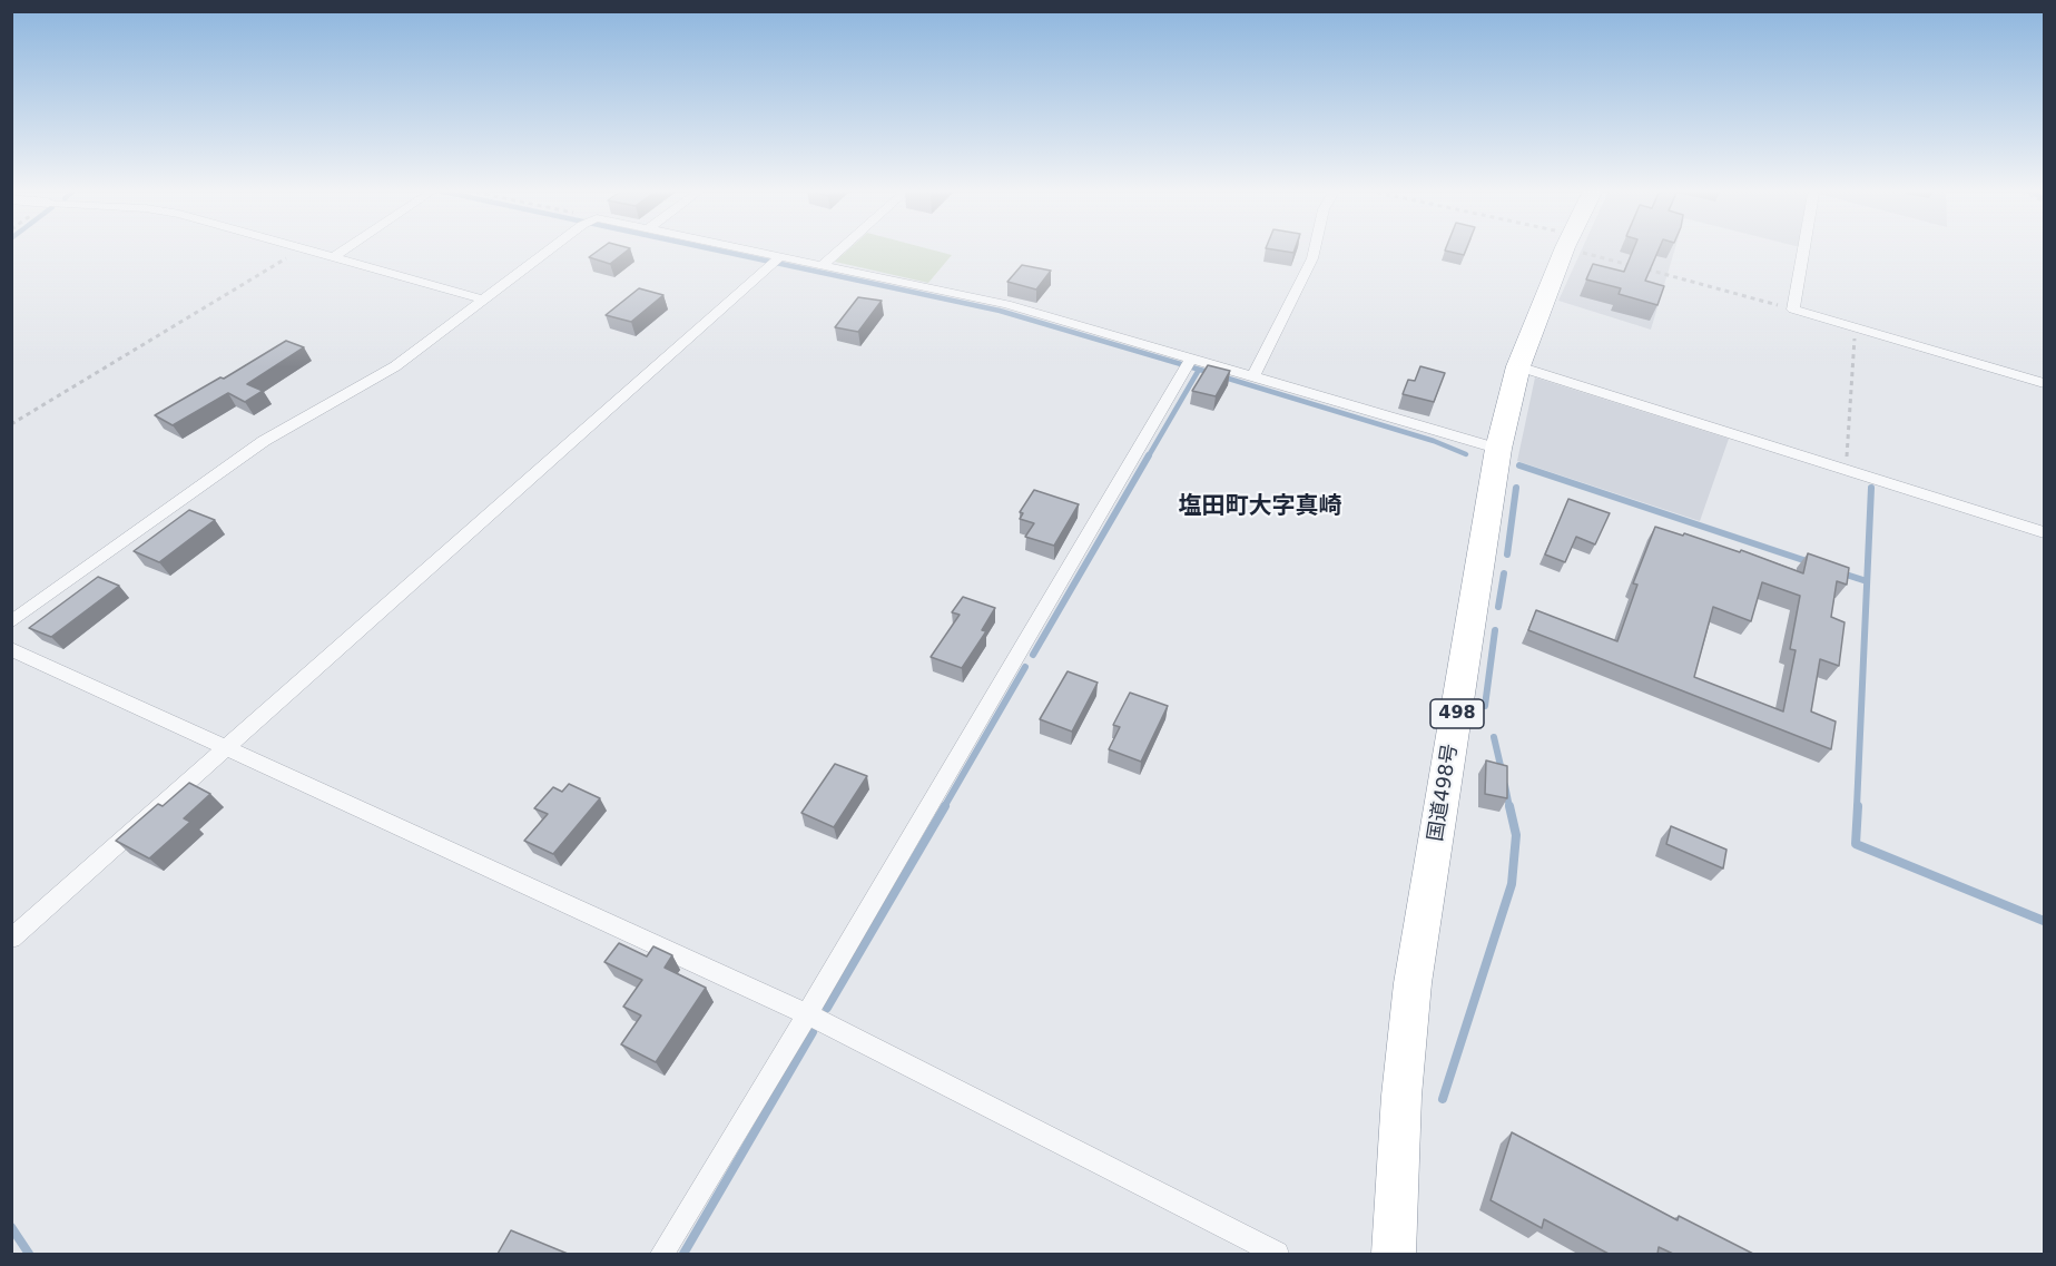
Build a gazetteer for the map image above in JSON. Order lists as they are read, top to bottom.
{
  "streets": {
    "highway": ["498", "国道498号"]
  },
  "districts": ["塩田町大字真崎"]
}
